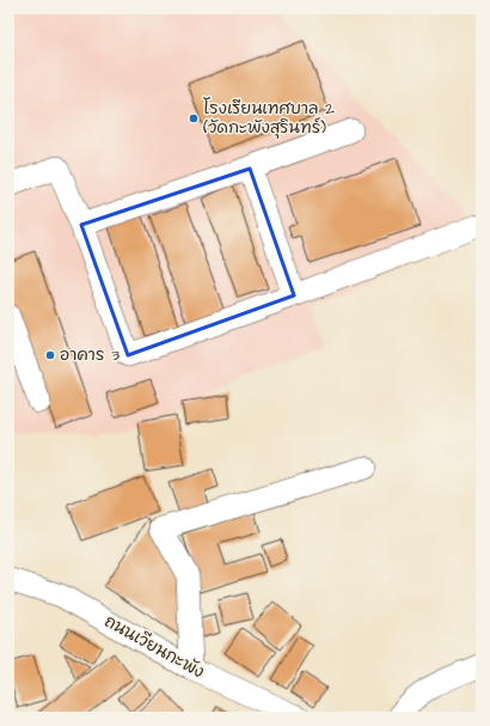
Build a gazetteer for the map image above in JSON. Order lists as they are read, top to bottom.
{
  "streets": {
    "street": ["ถนนเวียนกะพัง"]
  },
  "places": ["โรงเรียนเทศบาล 2 (วัดกะพังสุรินทร์)", "อาคาร 3"]
}
